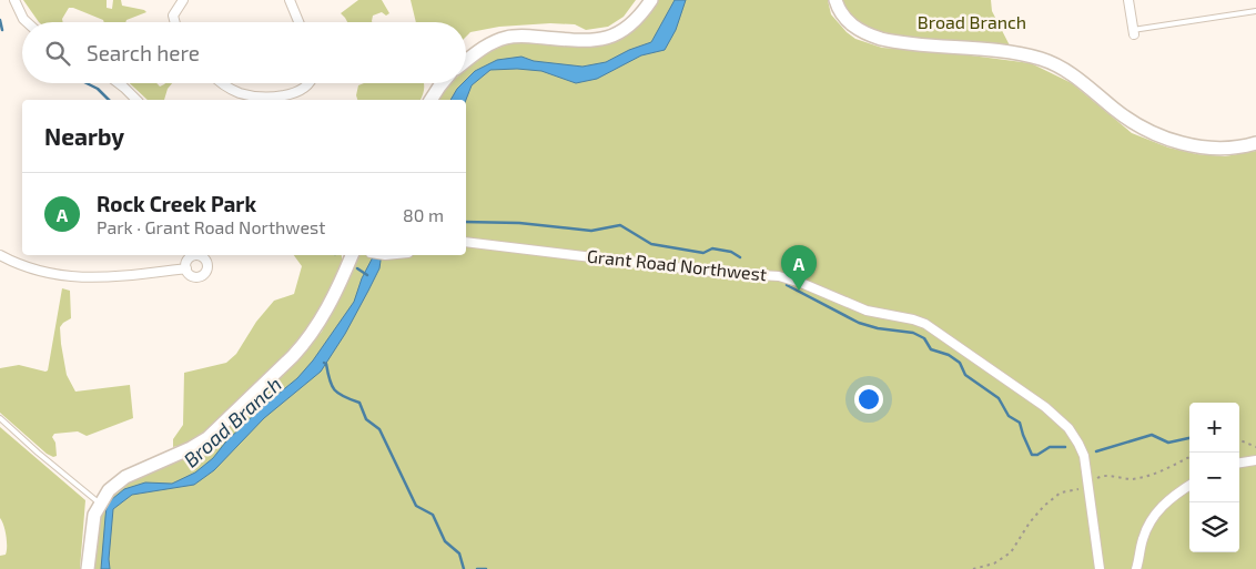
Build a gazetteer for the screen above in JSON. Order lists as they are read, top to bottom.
{
  "streets": {
    "street": ["Grant Road Northwest"]
  },
  "water": ["Broad Branch"],
  "parks": ["Broad Branch"],
  "page": {
    "search": "Search here",
    "heading": "Nearby",
    "list": [
      {
        "mark": "A",
        "name": "Rock Creek Park",
        "note": "Park · Grant Road Northwest",
        "value": "80 m"
      }
    ],
    "pins": "A",
    "map_buttons": ["+", "−"]
  }
}
